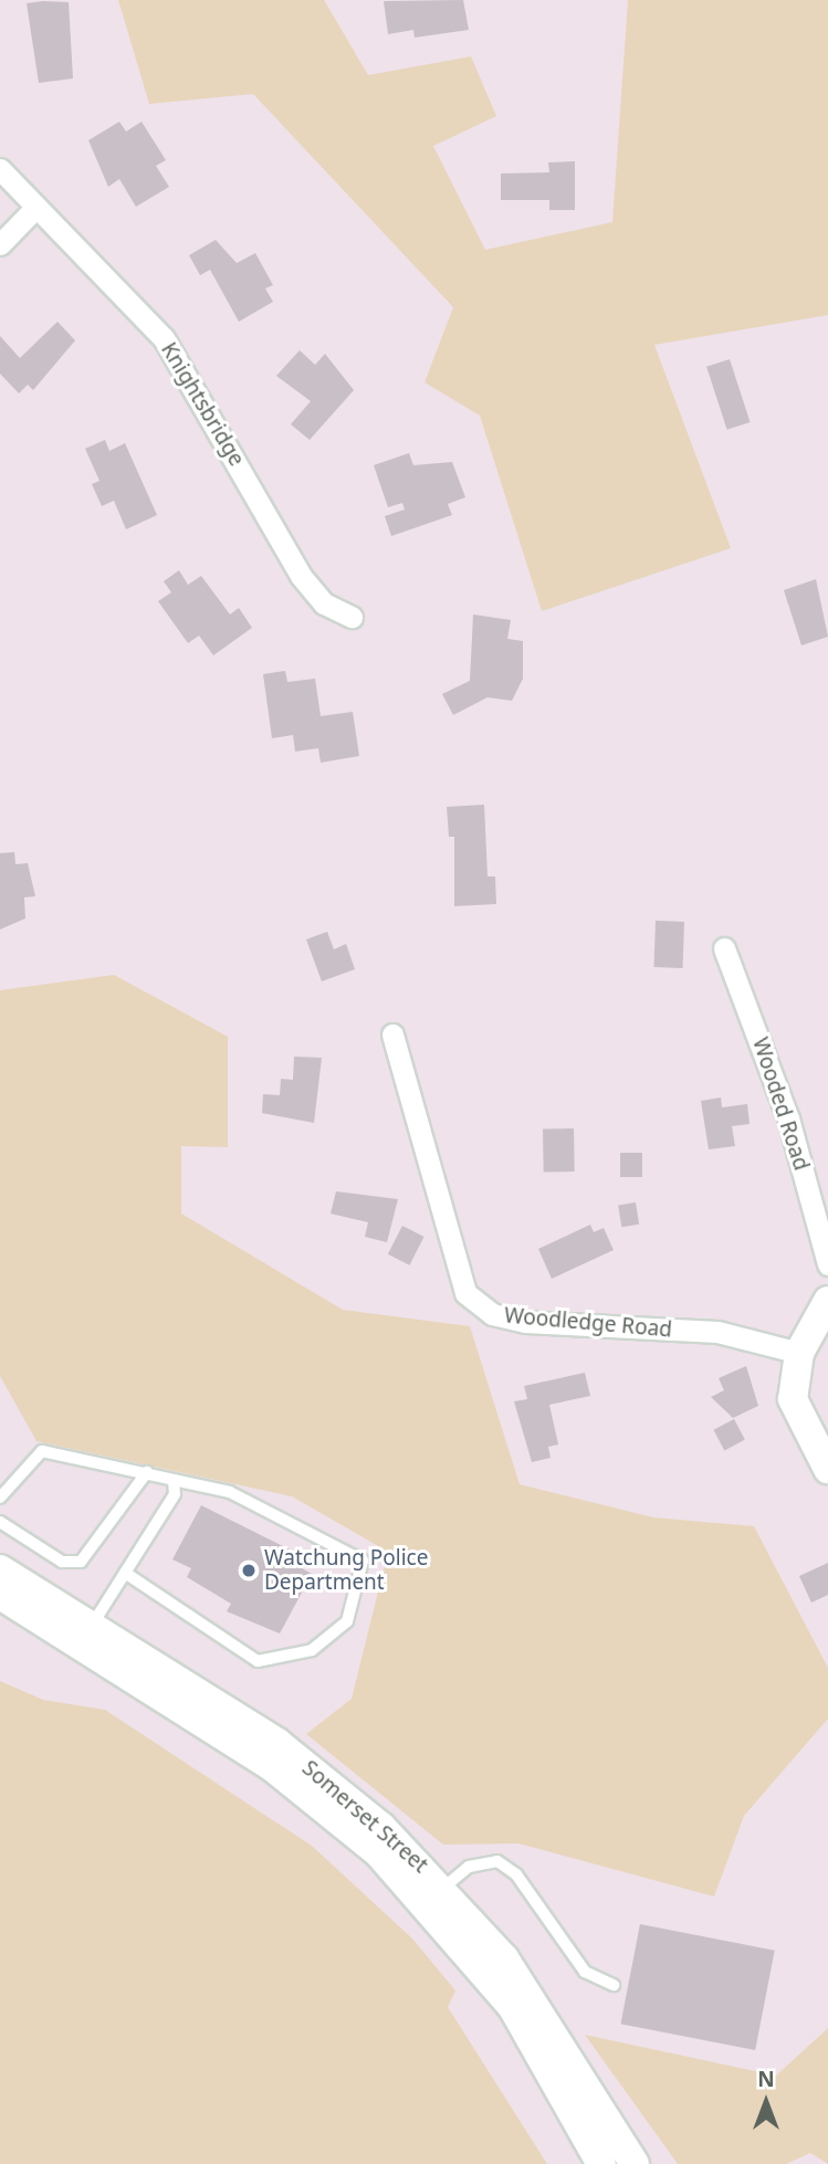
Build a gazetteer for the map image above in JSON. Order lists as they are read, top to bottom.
{
  "streets": {
    "main road": ["Somerset Street"],
    "street": ["Knightsbridge", "Wooded Road", "Woodledge Road"]
  },
  "places": ["Watchung Police Department"],
  "north": "top"
}
